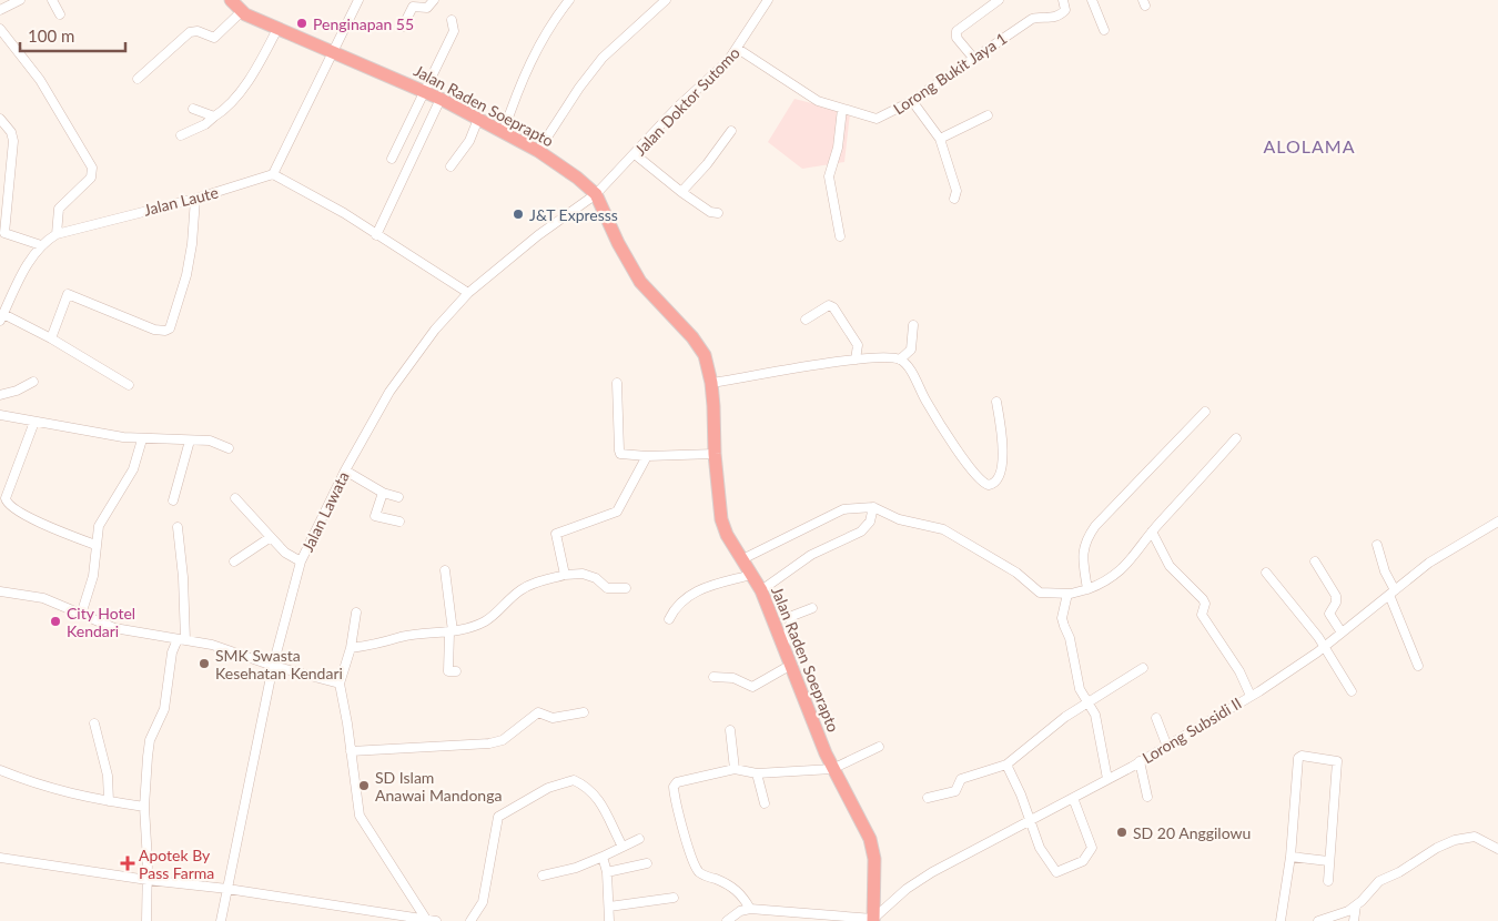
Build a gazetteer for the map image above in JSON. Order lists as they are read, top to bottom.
{
  "streets": {
    "highway": ["Jalan Raden Soeprapto"],
    "street": [
      "Lorong Bukit Jaya 1",
      "Jalan Doktor Sutomo",
      "Jalan Laute",
      "Jalan Lawata",
      "Lorong Subsidi II"
    ]
  },
  "crossings": [
    ["Lorong Bukit Jaya 1", "Jalan Doktor Sutomo"],
    ["Jalan Doktor Sutomo", "Jalan Raden Soeprapto"],
    ["Jalan Doktor Sutomo", "Jalan Lawata"],
    ["Jalan Raden Soeprapto", "Jalan Lawata"],
    ["Jalan Raden Soeprapto", "Lorong Subsidi II"]
  ],
  "districts": ["ALOLAMA"],
  "places": {
    "other": [
      "Penginapan 55",
      "J&T Expresss",
      "City Hotel Kendari",
      "SMK Swasta Kesehatan Kendari",
      "SD Islam Anawai Mandonga",
      "SD 20 Anggilowu"
    ],
    "health": ["Apotek By Pass Farma"]
  },
  "scale_bar": "100 m"
}
